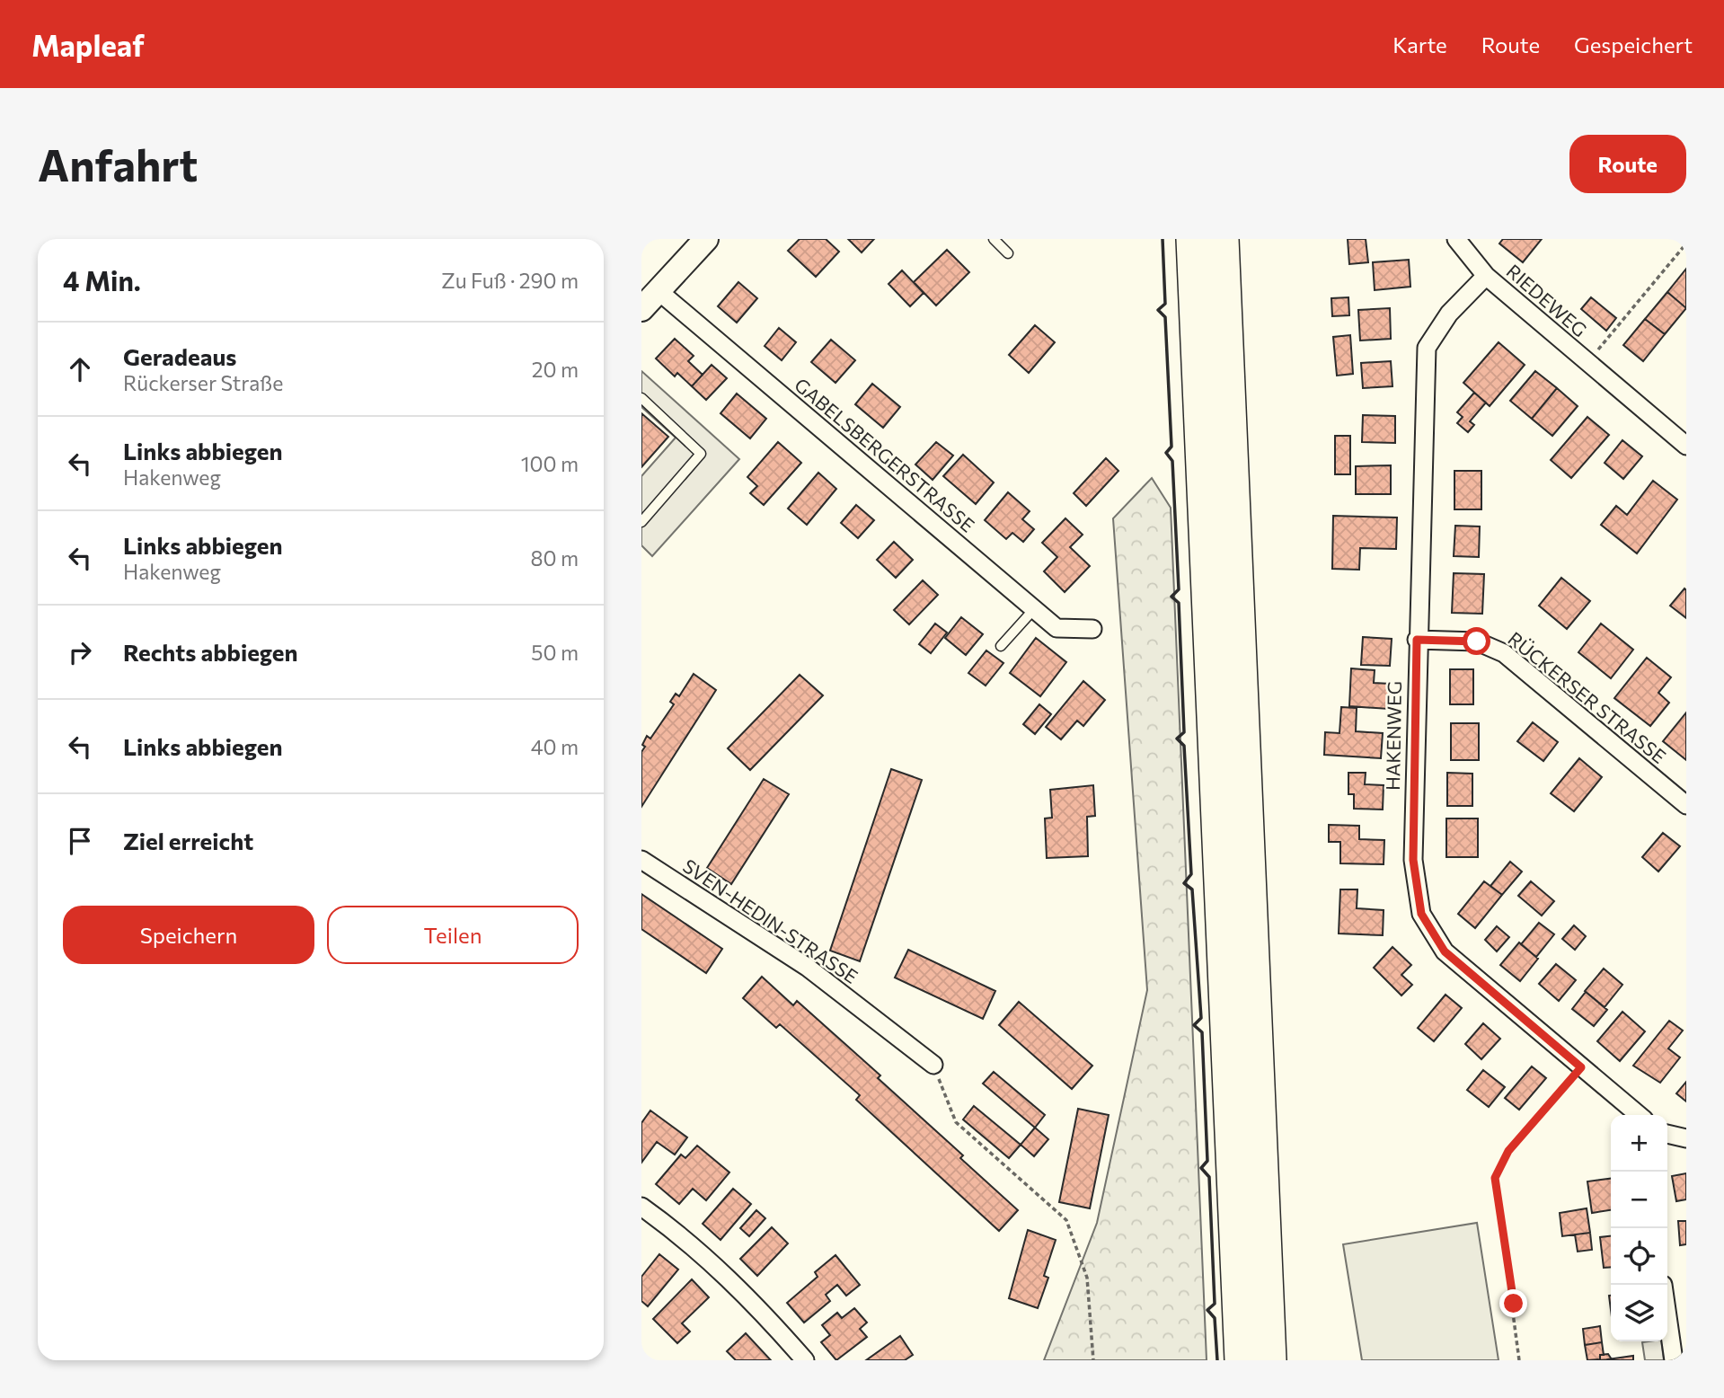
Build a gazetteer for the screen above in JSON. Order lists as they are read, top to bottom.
{
  "streets": {
    "street": [
      "RIEDEWEG",
      "GABELSBERGERSTRASSE",
      "RÜCKERSER STRASSE",
      "HAKENWEG",
      "SVEN-HEDIN-STRASSE"
    ]
  },
  "crossings": [
    ["RIEDEWEG", "HAKENWEG"],
    ["RÜCKERSER STRASSE", "HAKENWEG"]
  ],
  "page": {
    "header": "Mapleaf",
    "nav": ["Karte", "Route", "Gespeichert"],
    "buttons": [
      "Route",
      ["Speichern", "Teilen"]
    ],
    "title": "Anfahrt",
    "heading": ["4 Min.", "Zu Fuß · 290 m"],
    "list": [
      ["Geradeaus", "Rückerser Straße", "20 m"],
      ["Links abbiegen", "Hakenweg", "100 m"],
      ["Links abbiegen", "Hakenweg", "80 m"],
      ["Rechts abbiegen", "50 m"],
      ["Links abbiegen", "40 m"],
      "Ziel erreicht"
    ],
    "map_buttons": ["+", "−"]
  }
}
